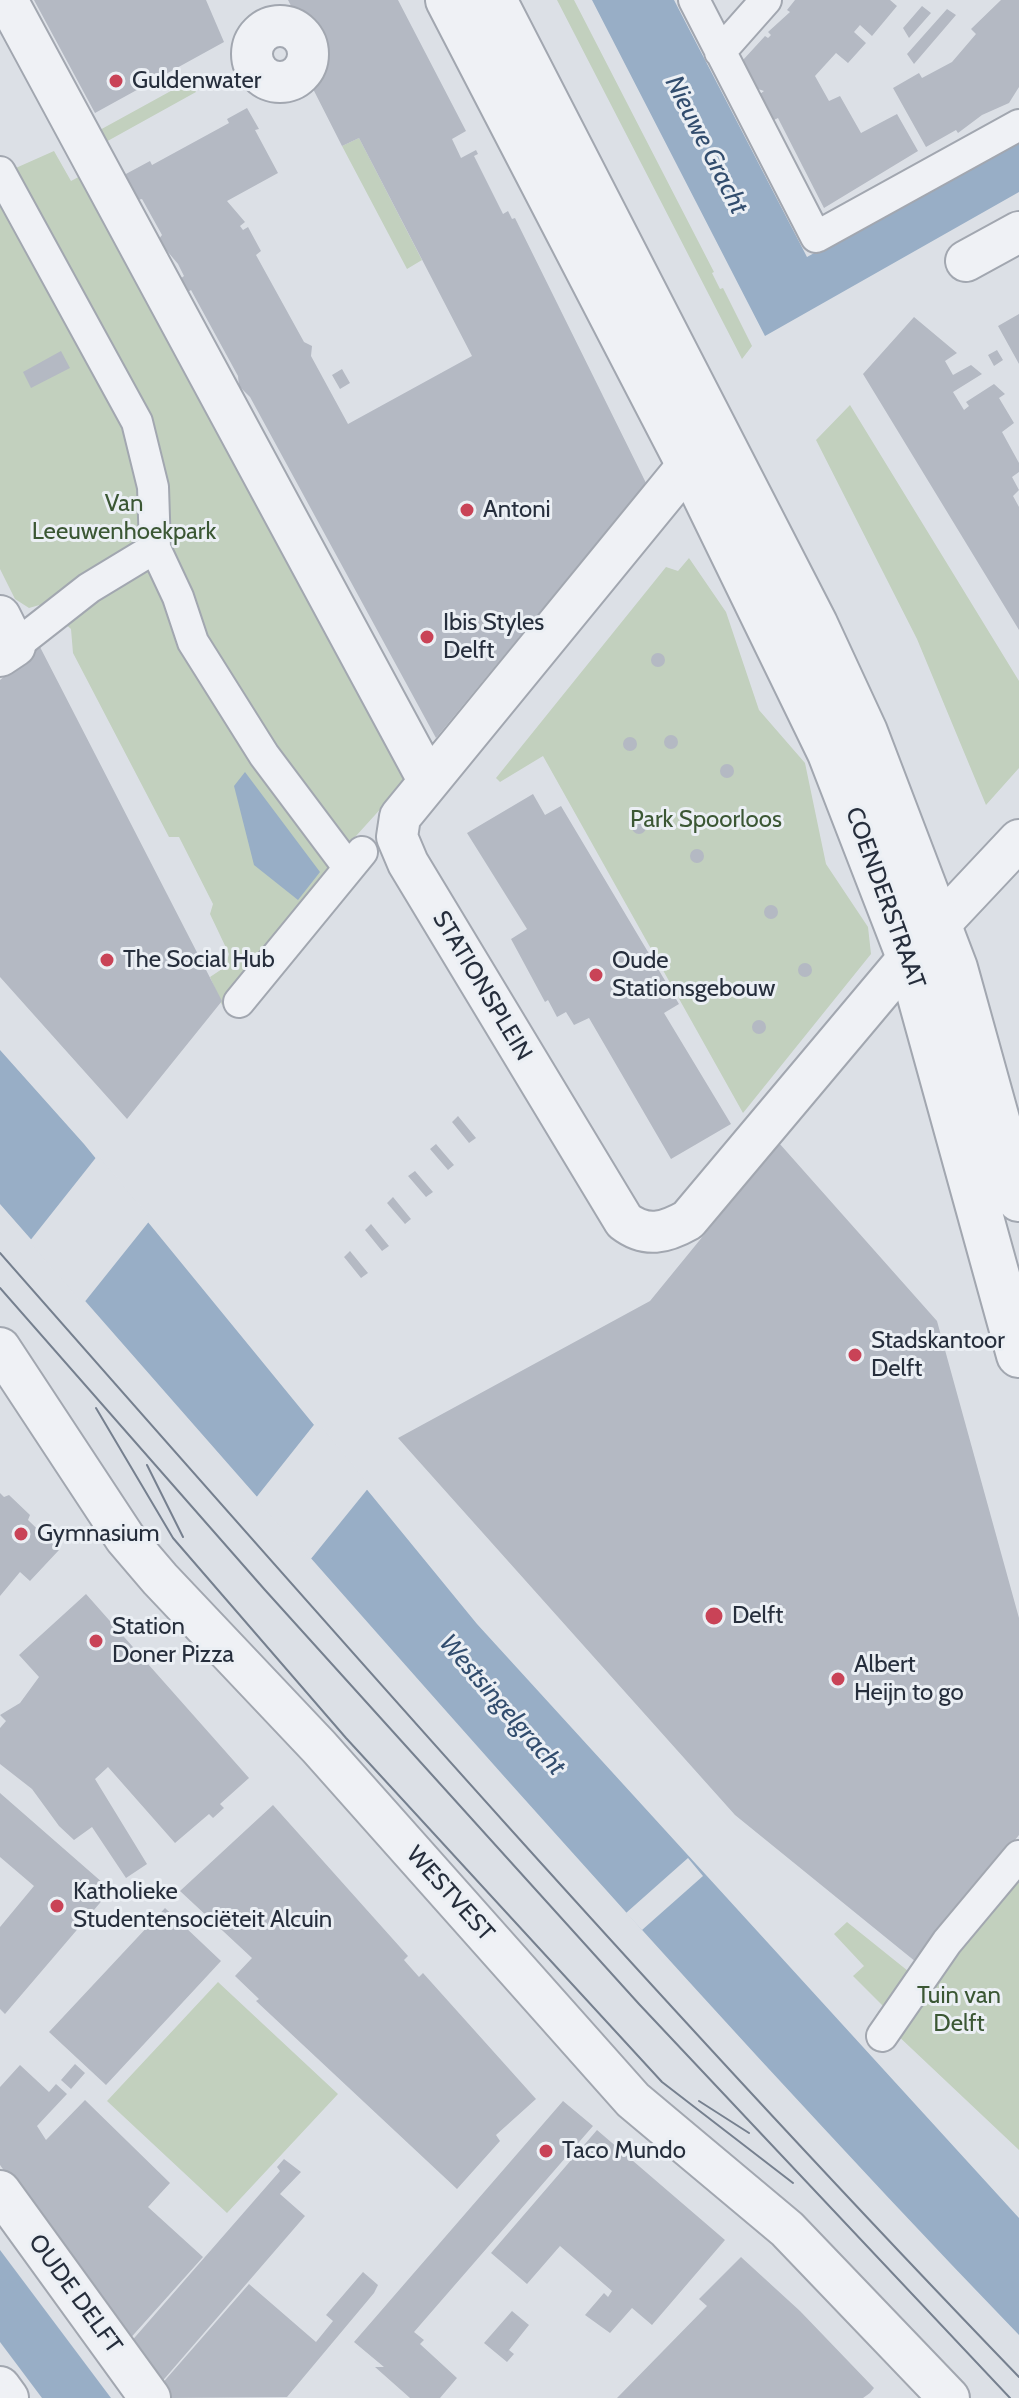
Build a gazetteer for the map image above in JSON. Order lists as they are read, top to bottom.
{
  "streets": {
    "street": [
      "COENDERSTRAAT",
      "STATIONSPLEIN",
      "WESTVEST",
      "OUDE DELFT"
    ]
  },
  "crossings": [
    ["COENDERSTRAAT", "STATIONSPLEIN"]
  ],
  "water": ["Nieuwe Gracht", "Westsingelgracht"],
  "parks": ["Van Leeuwenhoekpark", "Park Spoorloos", "Tuin van Delft"],
  "places": [
    "Guldenwater",
    "Antoni",
    "Ibis Styles Delft",
    "The Social Hub",
    "Oude Stationsgebouw",
    "Stadskantoor Delft",
    "Gymnasium",
    "Delft",
    "Station Doner Pizza",
    "Albert Heijn to go",
    "Katholieke Studentensociëteit Alcuin",
    "Taco Mundo"
  ]
}
